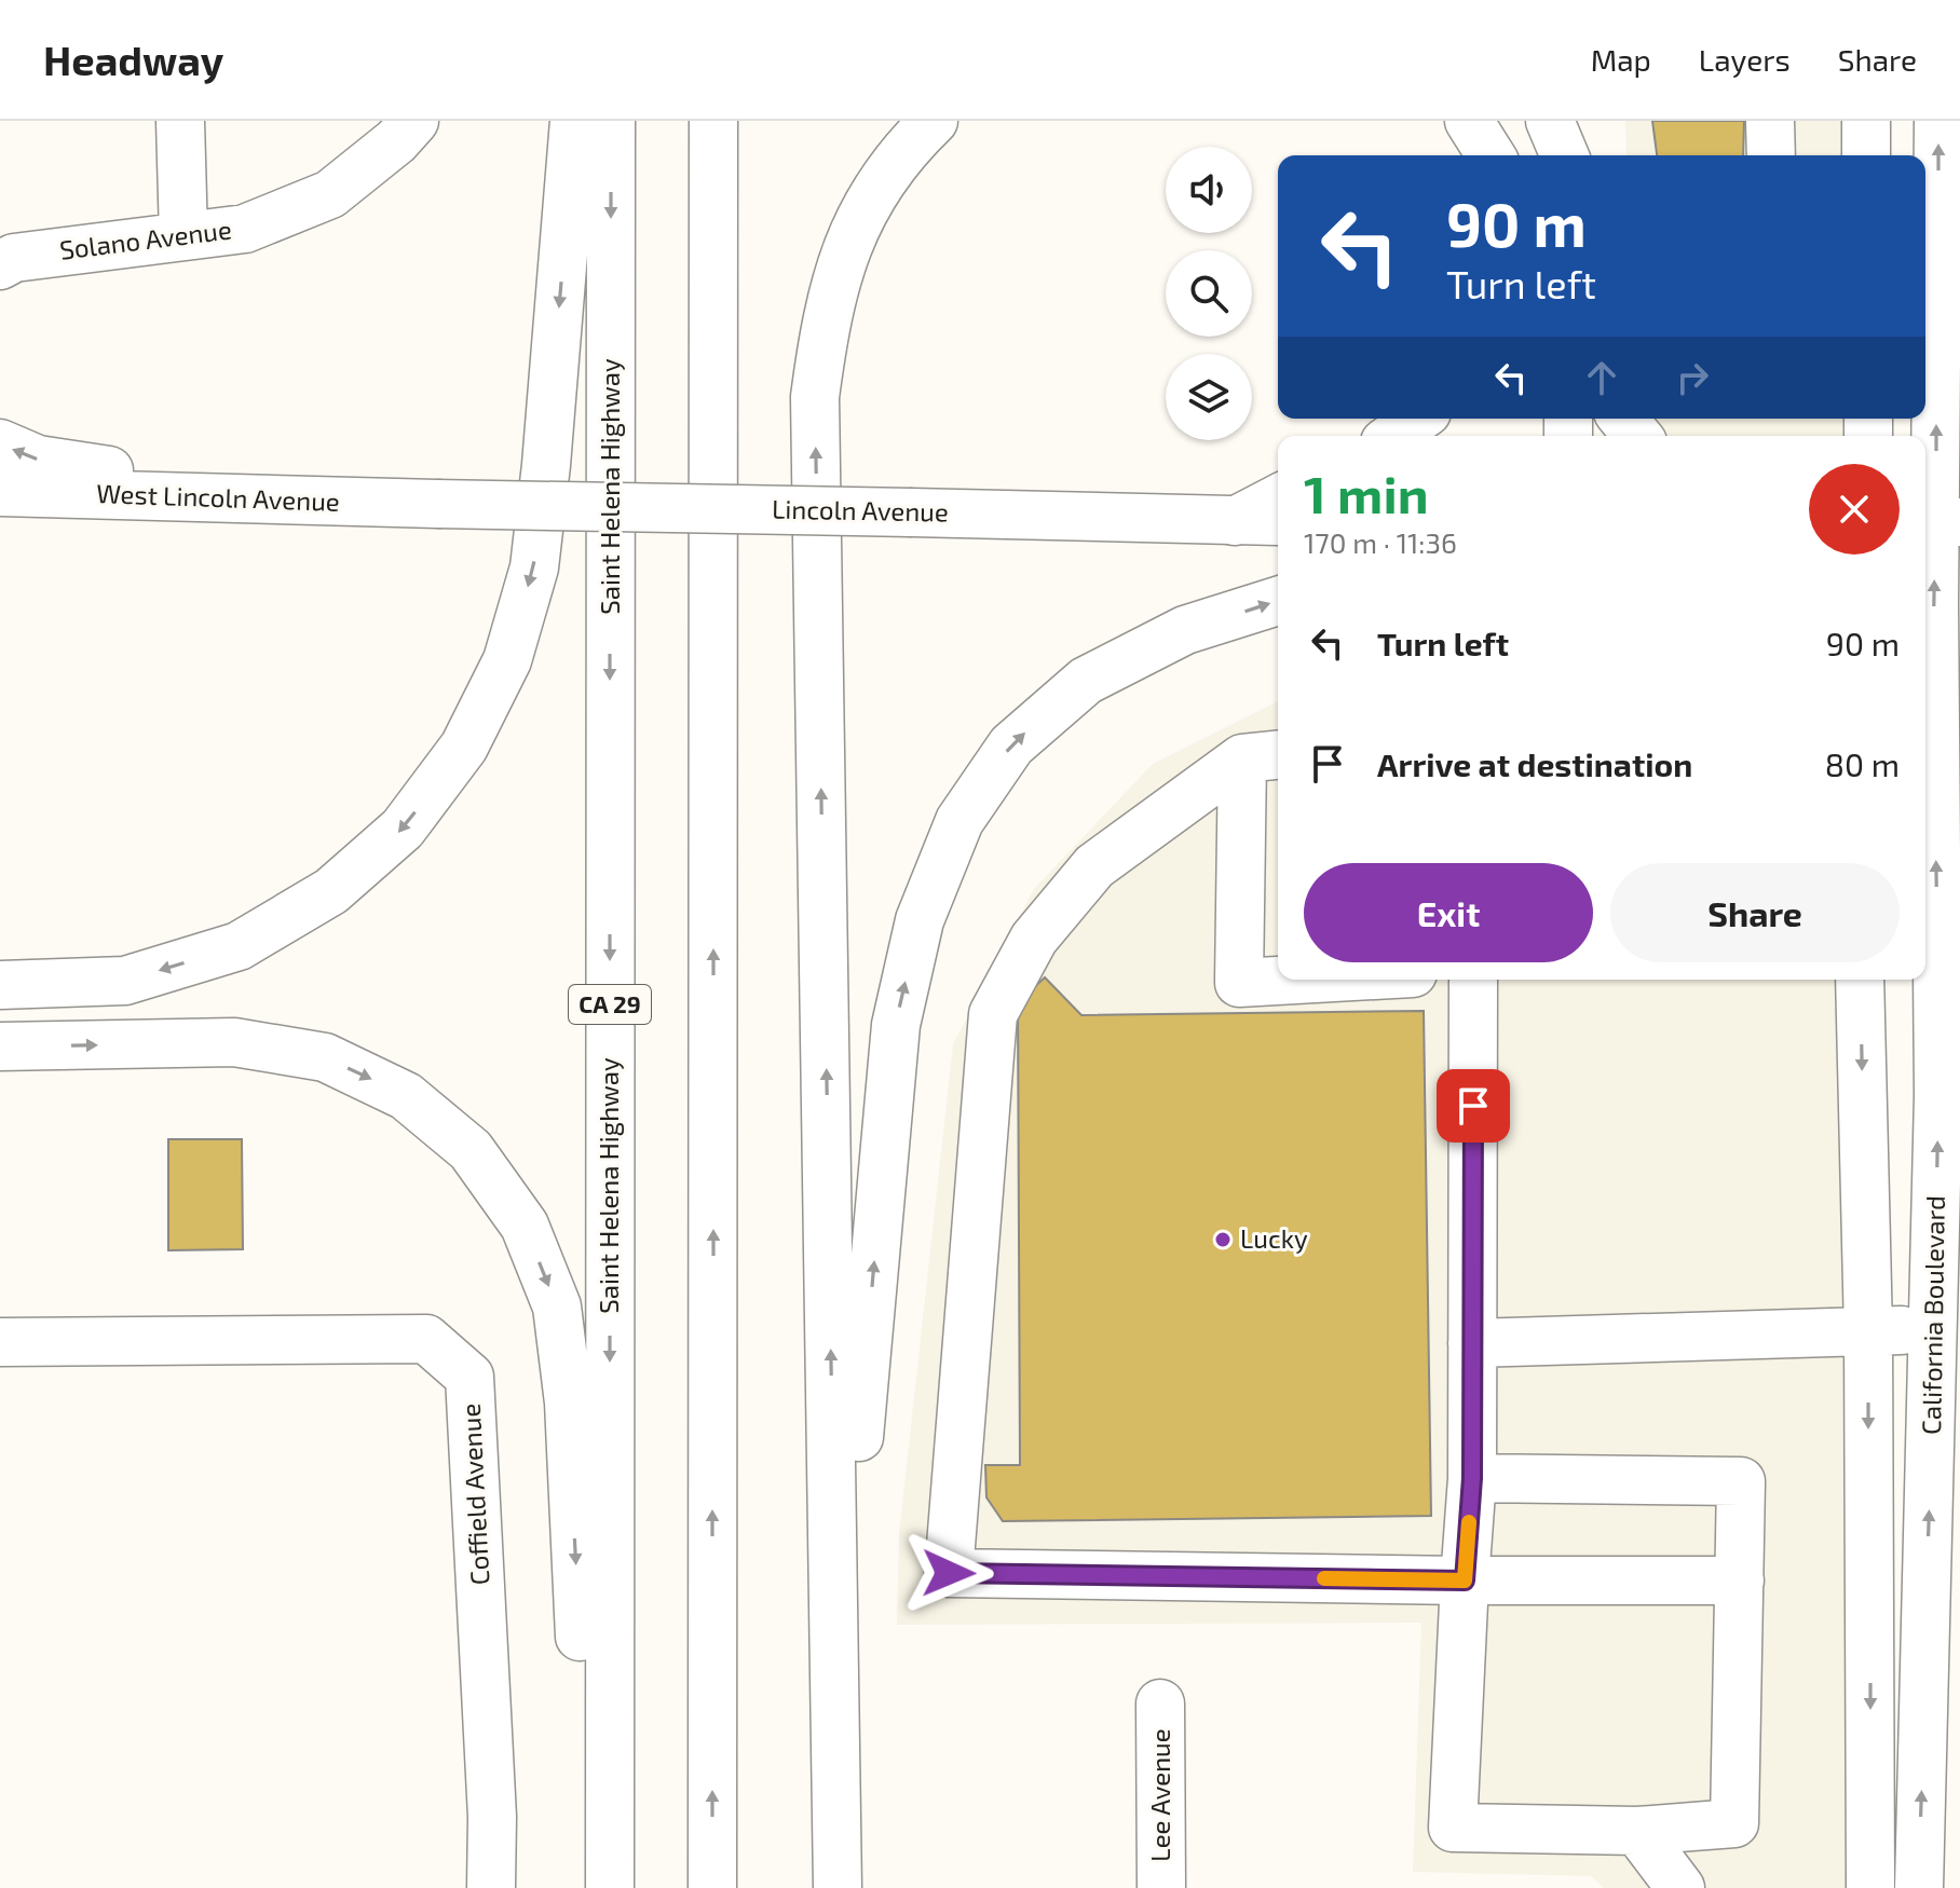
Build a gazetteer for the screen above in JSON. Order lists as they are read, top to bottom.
{
  "streets": {
    "main road": [
      "Solano Avenue",
      "Saint Helena Highway",
      "West Lincoln Avenue",
      "Lincoln Avenue",
      "CA 29",
      "California Boulevard",
      "Coffield Avenue",
      "Lee Avenue"
    ]
  },
  "crossings": [
    ["West Lincoln Avenue", "Lincoln Avenue"]
  ],
  "places": ["Lucky"],
  "page": {
    "header": "Headway",
    "nav": ["Map", "Layers", "Share"],
    "turn": ["90 m", "Turn left"],
    "heading": ["1 min", "170 m · 11:36"],
    "list": [
      {
        "name": "Turn left",
        "value": "90 m"
      },
      {
        "name": "Arrive at destination",
        "value": "80 m"
      }
    ],
    "buttons": ["Exit", "Share"]
  }
}
